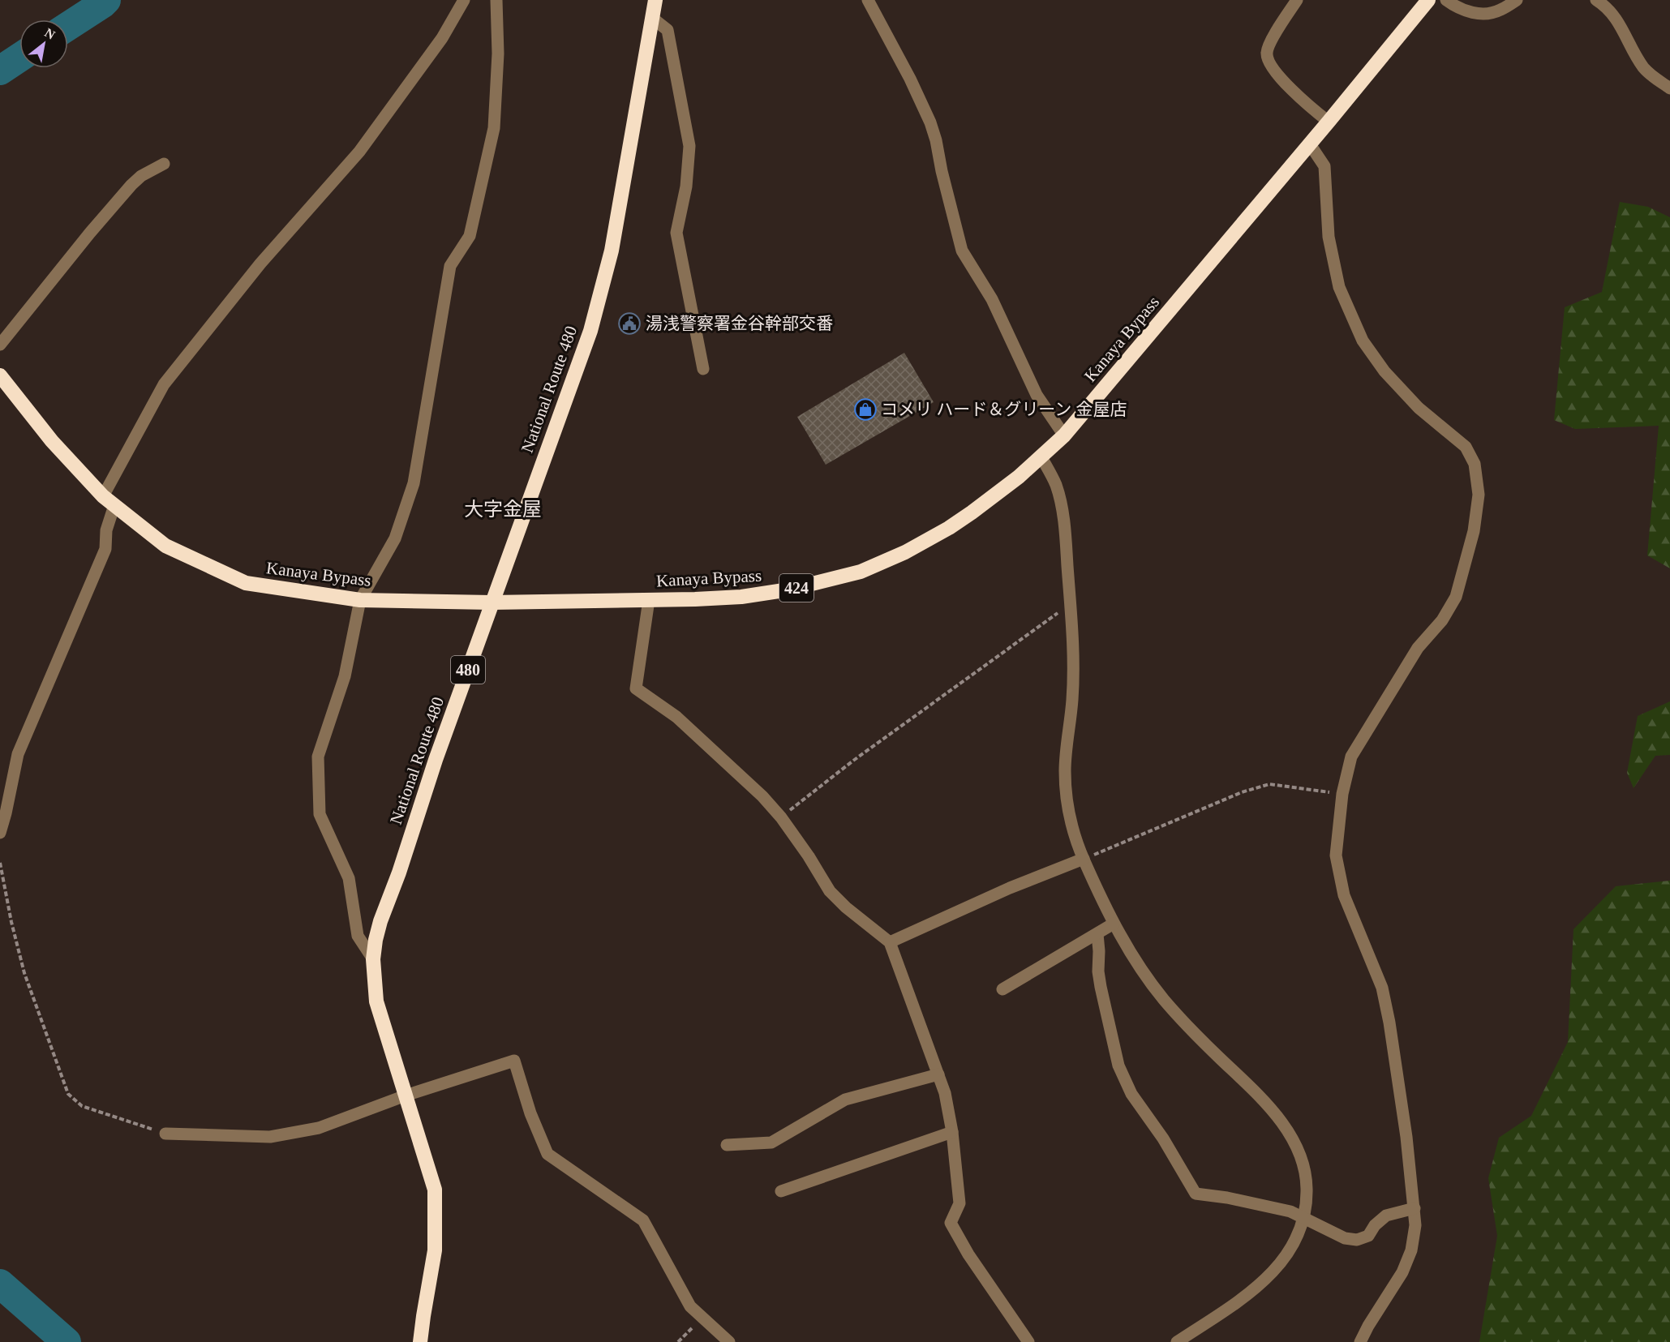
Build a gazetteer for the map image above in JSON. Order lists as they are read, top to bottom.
{
  "streets": {
    "highway": [
      "Kanaya Bypass",
      "National Route 480",
      "424",
      "480"
    ]
  },
  "crossings": [
    ["Kanaya Bypass", "National Route 480"]
  ],
  "districts": ["大字金屋"],
  "places": {
    "public building": ["湯浅警察署金谷幹部交番"],
    "shop": ["コメリ ハード＆グリーン 金屋店"]
  },
  "north": "top right"
}
